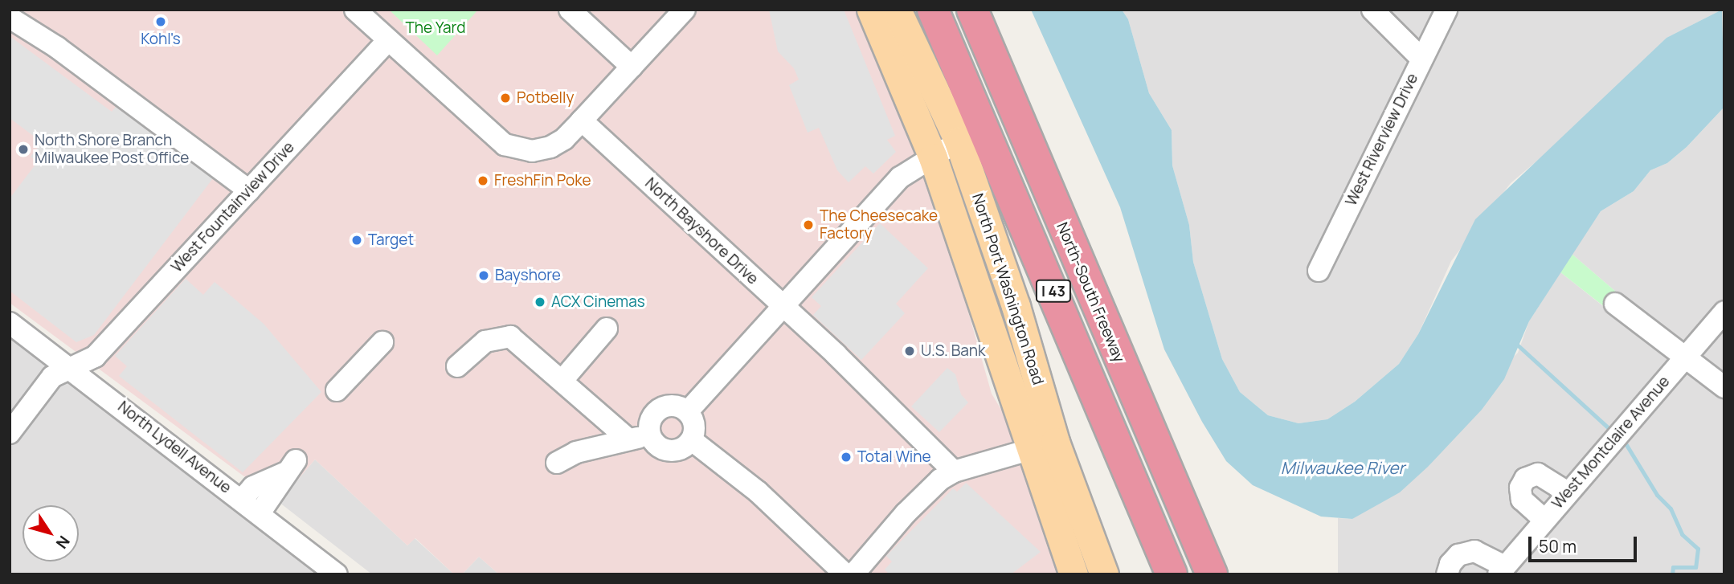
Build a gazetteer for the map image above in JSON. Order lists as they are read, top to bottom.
{
  "streets": {
    "highway": ["I 43", "North-South Freeway"],
    "main road": ["North Port Washington Road"],
    "street": [
      "West Riverview Drive",
      "West Fountainview Drive",
      "North Bayshore Drive",
      "West Montclaire Avenue",
      "North Lydell Avenue"
    ]
  },
  "crossings": [
    ["West Fountainview Drive", "North Lydell Avenue"]
  ],
  "water": ["Milwaukee River"],
  "parks": ["The Yard"],
  "places": [
    "Kohl's",
    "Potbelly",
    "North Shore Branch Milwaukee Post Office",
    "FreshFin Poke",
    "The Cheesecake Factory",
    "Target",
    "Bayshore",
    "ACX Cinemas",
    "U.S. Bank",
    "Total Wine"
  ],
  "scale_bar": "50 m",
  "north": "bottom right"
}
